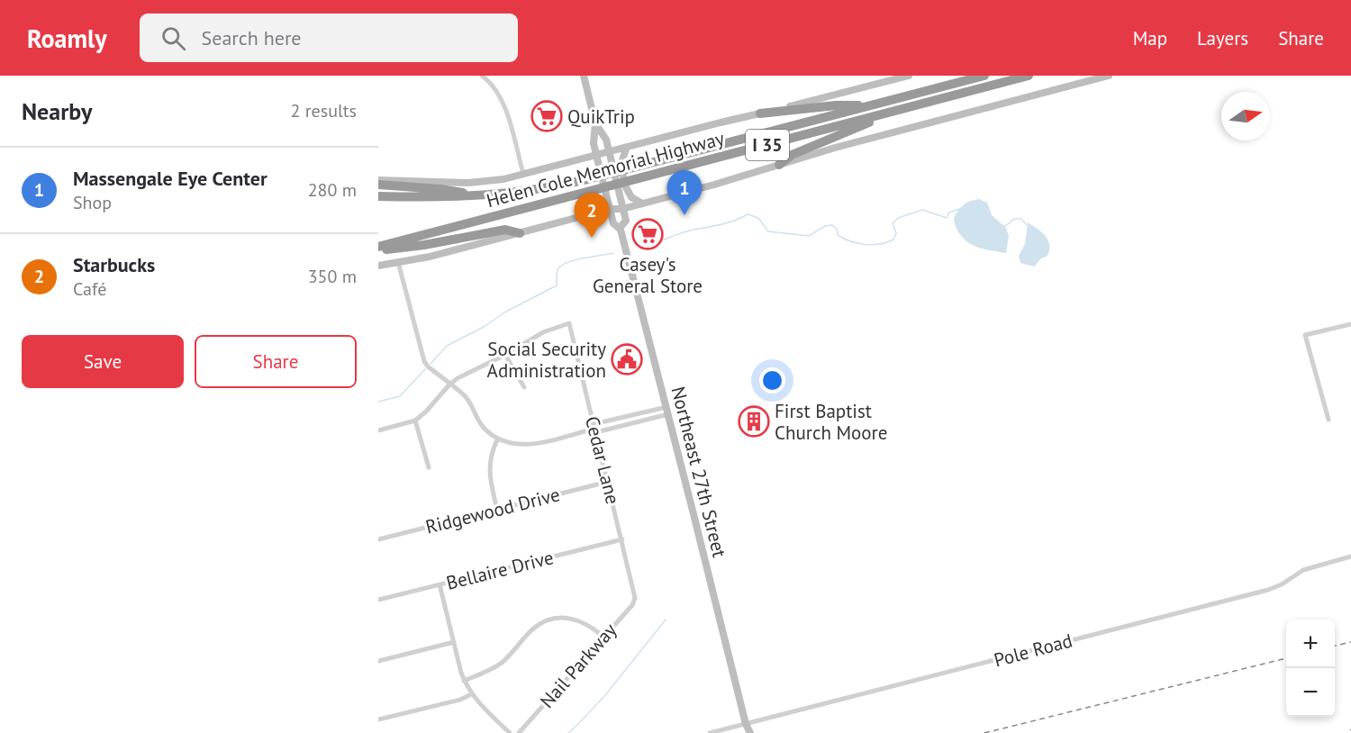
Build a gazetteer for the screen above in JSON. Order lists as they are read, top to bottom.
{
  "streets": {
    "highway": ["I 35", "Helen Cole Memorial Highway"],
    "main road": ["Northeast 27th Street"],
    "street": [
      "Cedar Lane",
      "Ridgewood Drive",
      "Bellaire Drive",
      "Pole Road",
      "Nail Parkway"
    ]
  },
  "crossings": [
    ["Cedar Lane", "Ridgewood Drive"],
    ["Cedar Lane", "Bellaire Drive"],
    ["Cedar Lane", "Nail Parkway"],
    ["Northeast 27th Street", "Pole Road"]
  ],
  "places": {
    "supermarket": ["QuikTrip", "Casey's General Store"],
    "public building": ["Social Security Administration"],
    "building": ["First Baptist Church Moore"]
  },
  "north": "right",
  "page": {
    "header": "Roamly",
    "search": "Search here",
    "nav": ["Map", "Layers", "Share"],
    "heading": ["Nearby", "2 results"],
    "list": [
      {
        "mark": "1",
        "name": "Massengale Eye Center",
        "note": "Shop",
        "value": "280 m"
      },
      {
        "mark": "2",
        "name": "Starbucks",
        "note": "Café",
        "value": "350 m"
      }
    ],
    "pins": ["1", "2"],
    "buttons": ["Save", "Share"],
    "map_buttons": ["+", "−"]
  }
}
